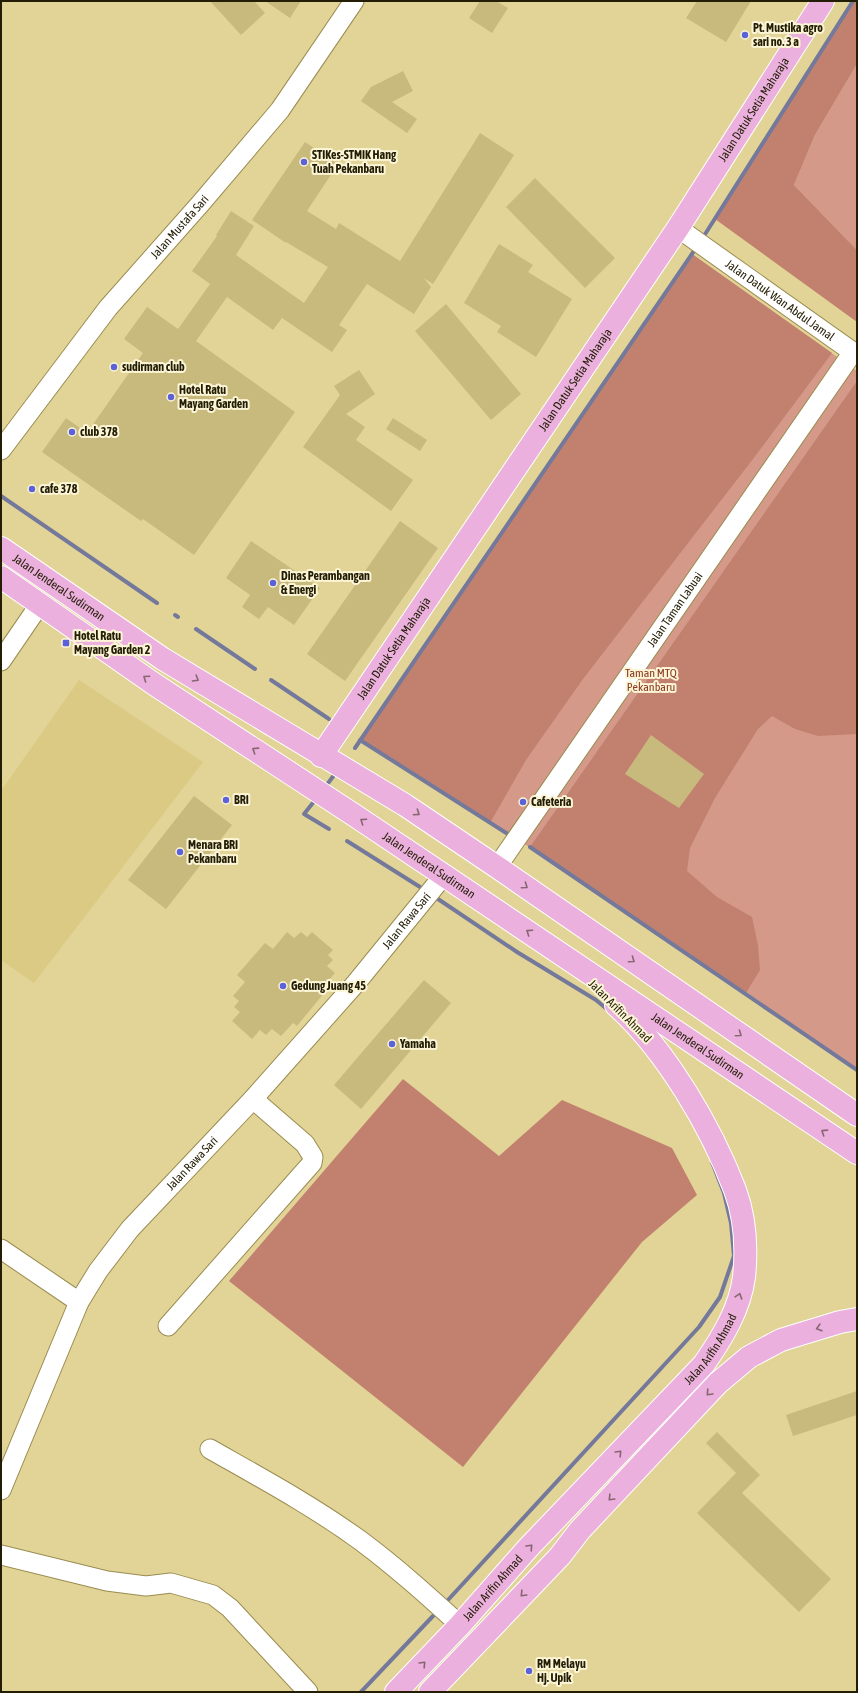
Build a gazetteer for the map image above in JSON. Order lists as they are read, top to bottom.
{
  "streets": {
    "main road": ["Jalan Datuk Setia Maharaja", "Jalan Jenderal Sudirman", "Jalan Arifin Ahmad"],
    "street": [
      "Jalan Mustafa Sari",
      "Jalan Datuk Wan Abdul Jamal",
      "Jalan Taman Labuai",
      "Jalan Rawa Sari"
    ]
  },
  "crossings": [
    ["Jalan Datuk Setia Maharaja", "Jalan Datuk Wan Abdul Jamal"],
    ["Jalan Datuk Setia Maharaja", "Jalan Jenderal Sudirman"],
    ["Jalan Datuk Wan Abdul Jamal", "Jalan Taman Labuai"],
    ["Jalan Jenderal Sudirman", "Jalan Taman Labuai"],
    ["Jalan Jenderal Sudirman", "Jalan Rawa Sari"],
    ["Jalan Jenderal Sudirman", "Jalan Arifin Ahmad"]
  ],
  "parks": ["Taman MTQ Pekanbaru"],
  "places": {
    "other": [
      "Pt. Mustika agro sari no. 3 a",
      "STIKes-STMIK Hang Tuah Pekanbaru",
      "sudirman club",
      "Hotel Ratu Mayang Garden",
      "club 378",
      "cafe 378",
      "Dinas Perambangan & Energi",
      "BRI",
      "Cafeteria",
      "Menara BRI Pekanbaru",
      "Gedung Juang 45",
      "Yamaha",
      "RM Melayu Hj. Upik"
    ],
    "transit": ["Hotel Ratu Mayang Garden 2"]
  }
}
